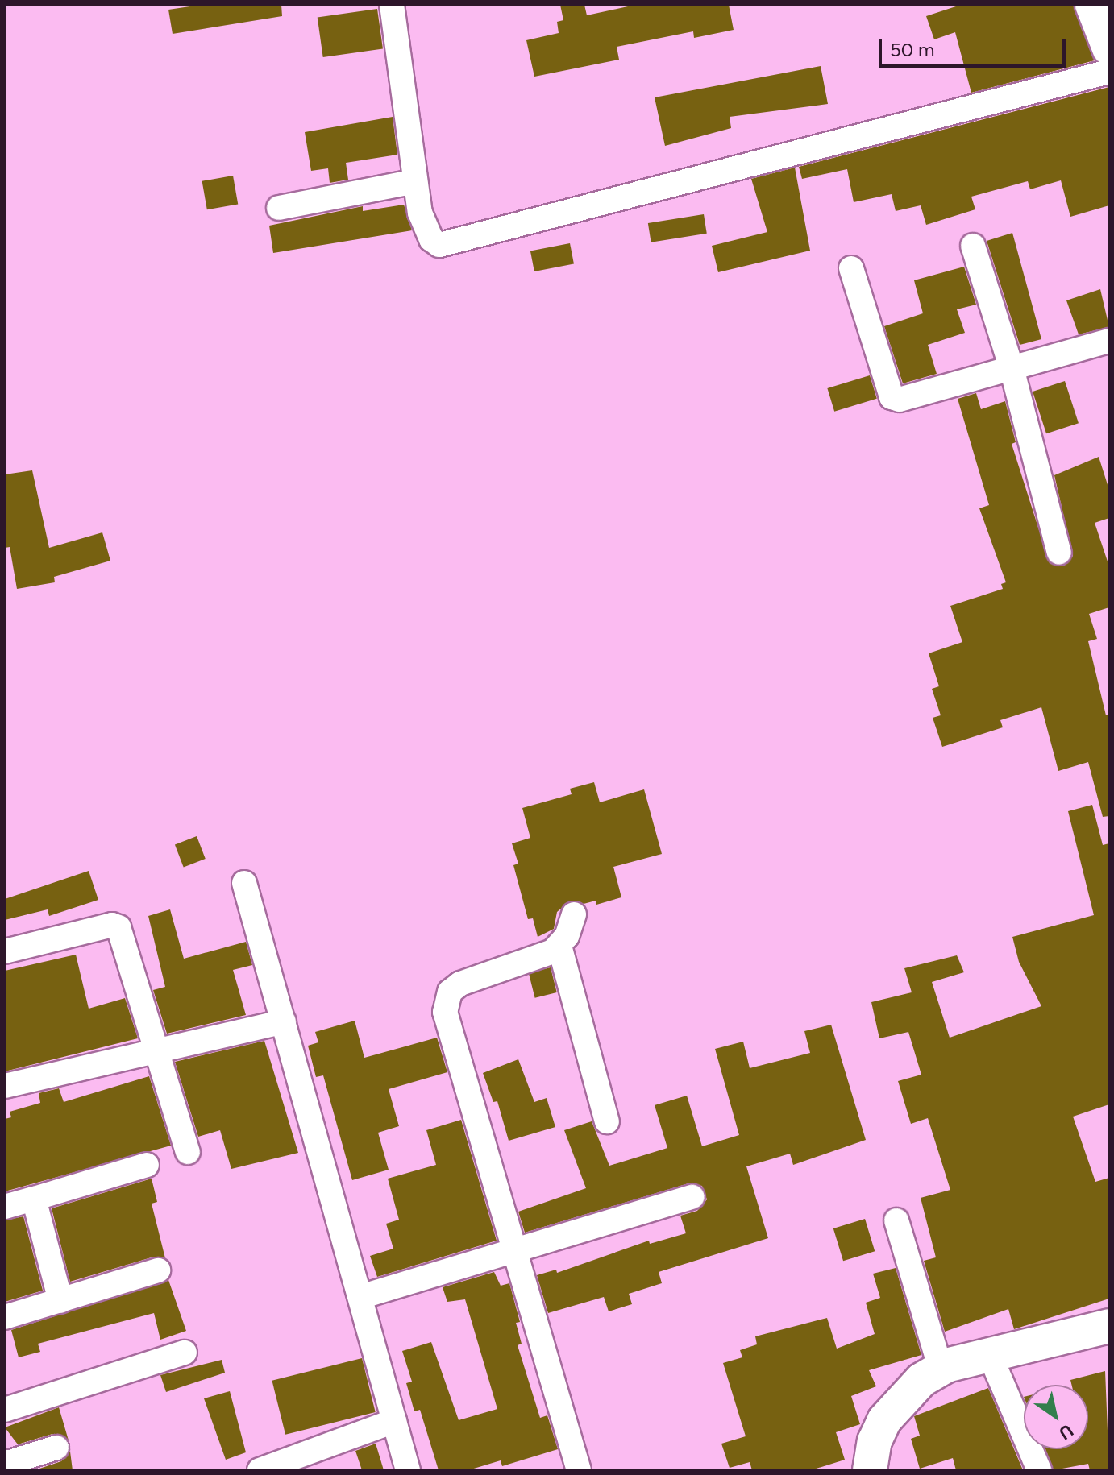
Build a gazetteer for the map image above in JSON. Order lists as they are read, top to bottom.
{
  "scale_bar": "50 m",
  "north": "bottom right"
}
